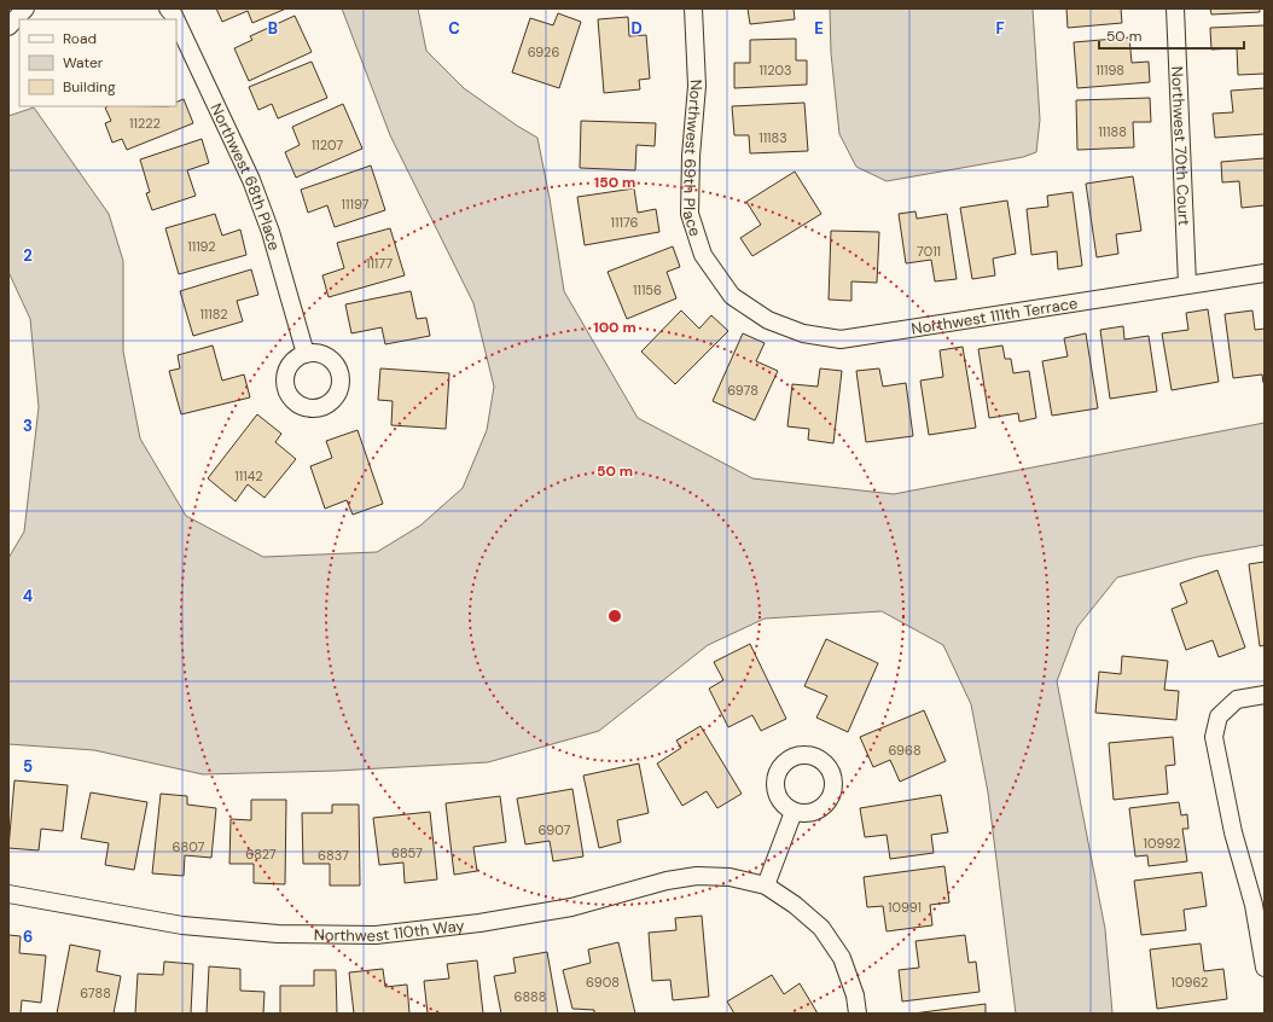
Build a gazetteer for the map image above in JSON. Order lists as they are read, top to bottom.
{
  "streets": {
    "street": [
      "Northwest 70th Court",
      "Northwest 69th Place",
      "Northwest 68th Place",
      "Northwest 111th Terrace",
      "Northwest 110th Way"
    ]
  },
  "crossings": [
    ["Northwest 70th Court", "Northwest 111th Terrace"],
    ["Northwest 69th Place", "Northwest 111th Terrace"]
  ],
  "house_numbers": [
    "6926",
    "11203",
    "11198",
    "11222",
    "11188",
    "11183",
    "11207",
    "11197",
    "11176",
    "11192",
    "7011",
    "11177",
    "11156",
    "11182",
    "6978",
    "11142",
    "6968",
    "6907",
    "10992",
    "6807",
    "6857",
    "6827",
    "6837",
    "10991",
    "6908",
    "10962",
    "6788",
    "6888"
  ],
  "legend": ["Road", "Water", "Building"],
  "scale_bar": "50 m",
  "grid": {
    "columns": [
      "B",
      "C",
      "D",
      "E",
      "F"
    ],
    "rows": [
      "2",
      "3",
      "4",
      "5",
      "6"
    ]
  },
  "rings": ["150 m", "100 m", "50 m"]
}
